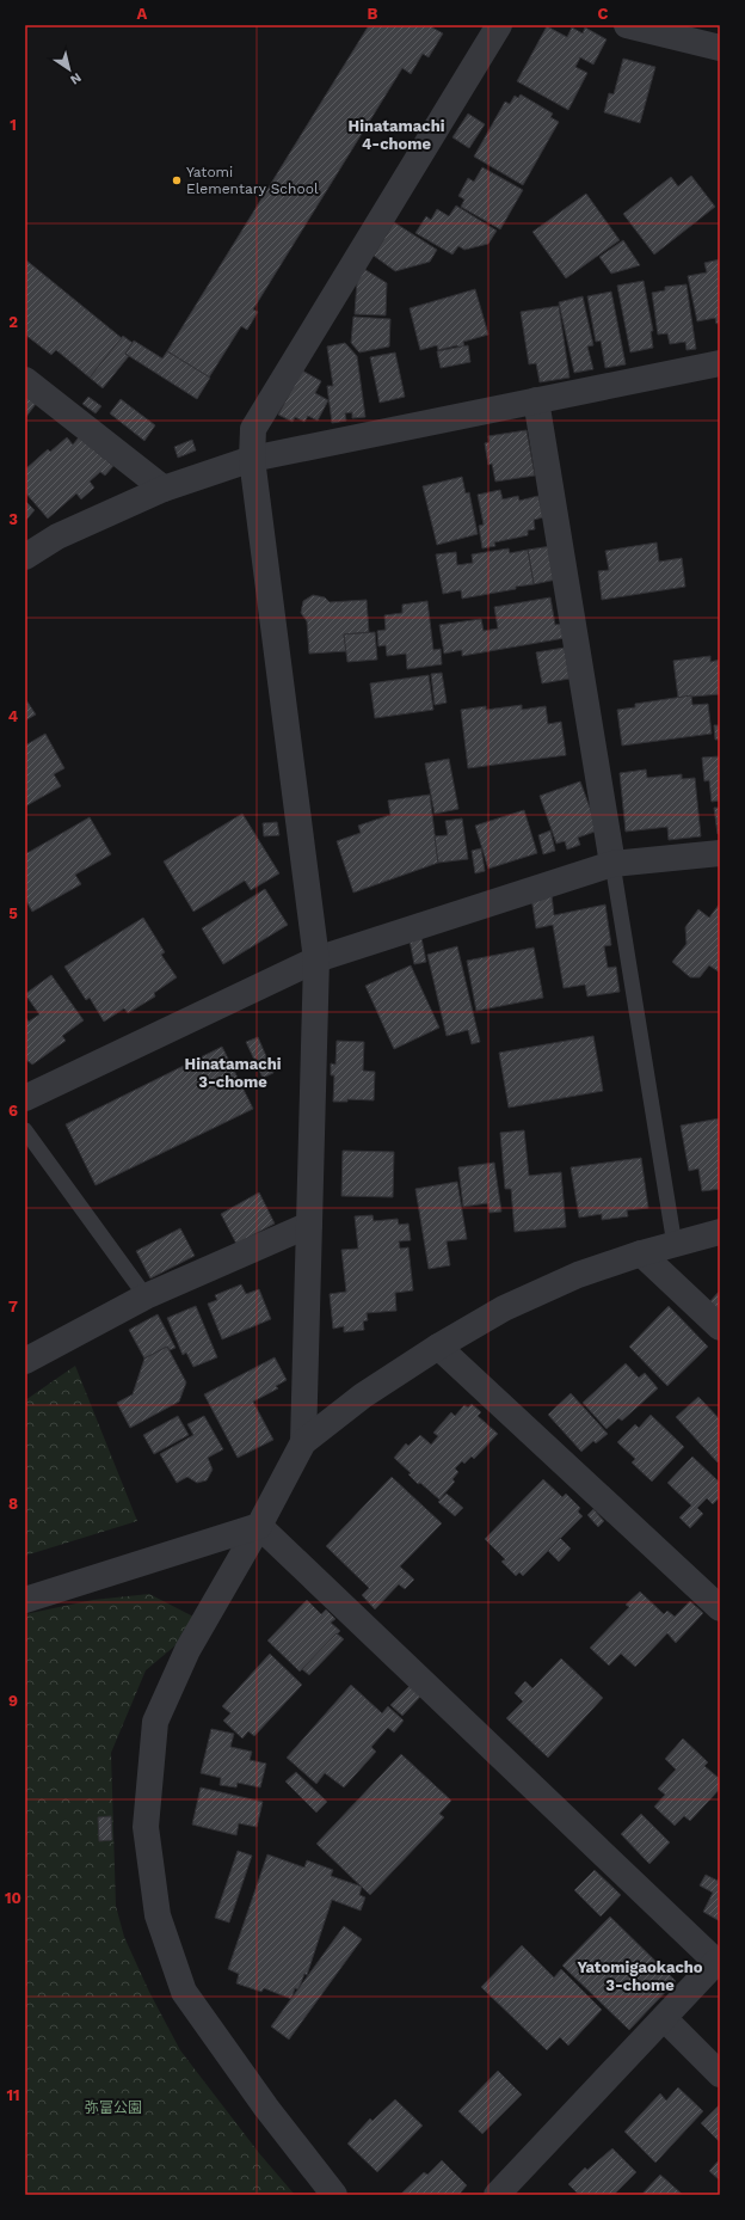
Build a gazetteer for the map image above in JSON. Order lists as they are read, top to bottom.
{
  "districts": ["Hinatamachi 4-chome", "Hinatamachi 3-chome", "Yatomigaokacho 3-chome"],
  "parks": ["弥富公園"],
  "places": ["Yatomi Elementary School"],
  "north": "bottom right",
  "grid": {
    "columns": ["A", "B", "C"],
    "rows": [
      "1",
      "2",
      "3",
      "4",
      "5",
      "6",
      "7",
      "8",
      "9",
      "10",
      "11"
    ]
  }
}
